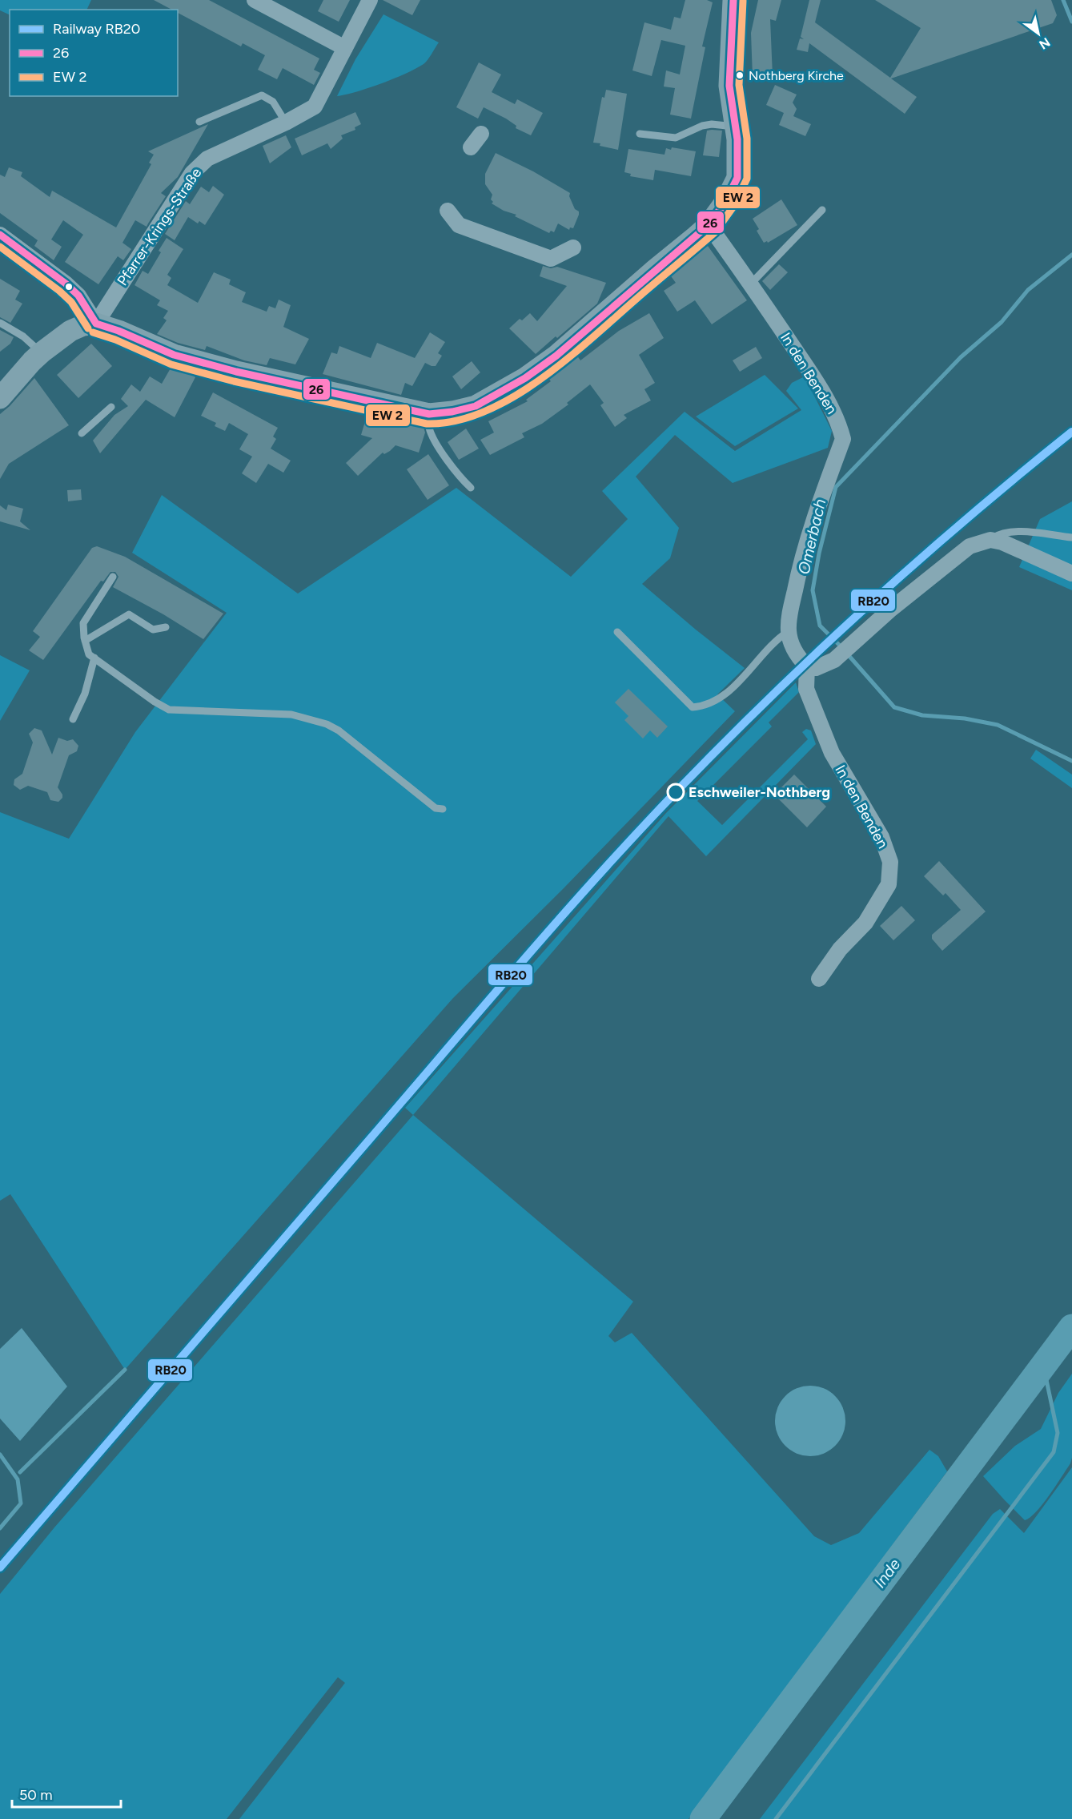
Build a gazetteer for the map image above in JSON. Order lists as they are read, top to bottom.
{
  "streets": {
    "street": ["Pfarrer-Krings-Straße", "In den Benden"]
  },
  "water": ["Omerbach", "Inde"],
  "places": ["Nothberg Kirche", "Eschweiler-Nothberg"],
  "lines": ["transit line 26", "rail line RB20"],
  "legend": ["Railway RB20", "26", "EW 2"],
  "scale_bar": "50 m",
  "north": "bottom right"
}
